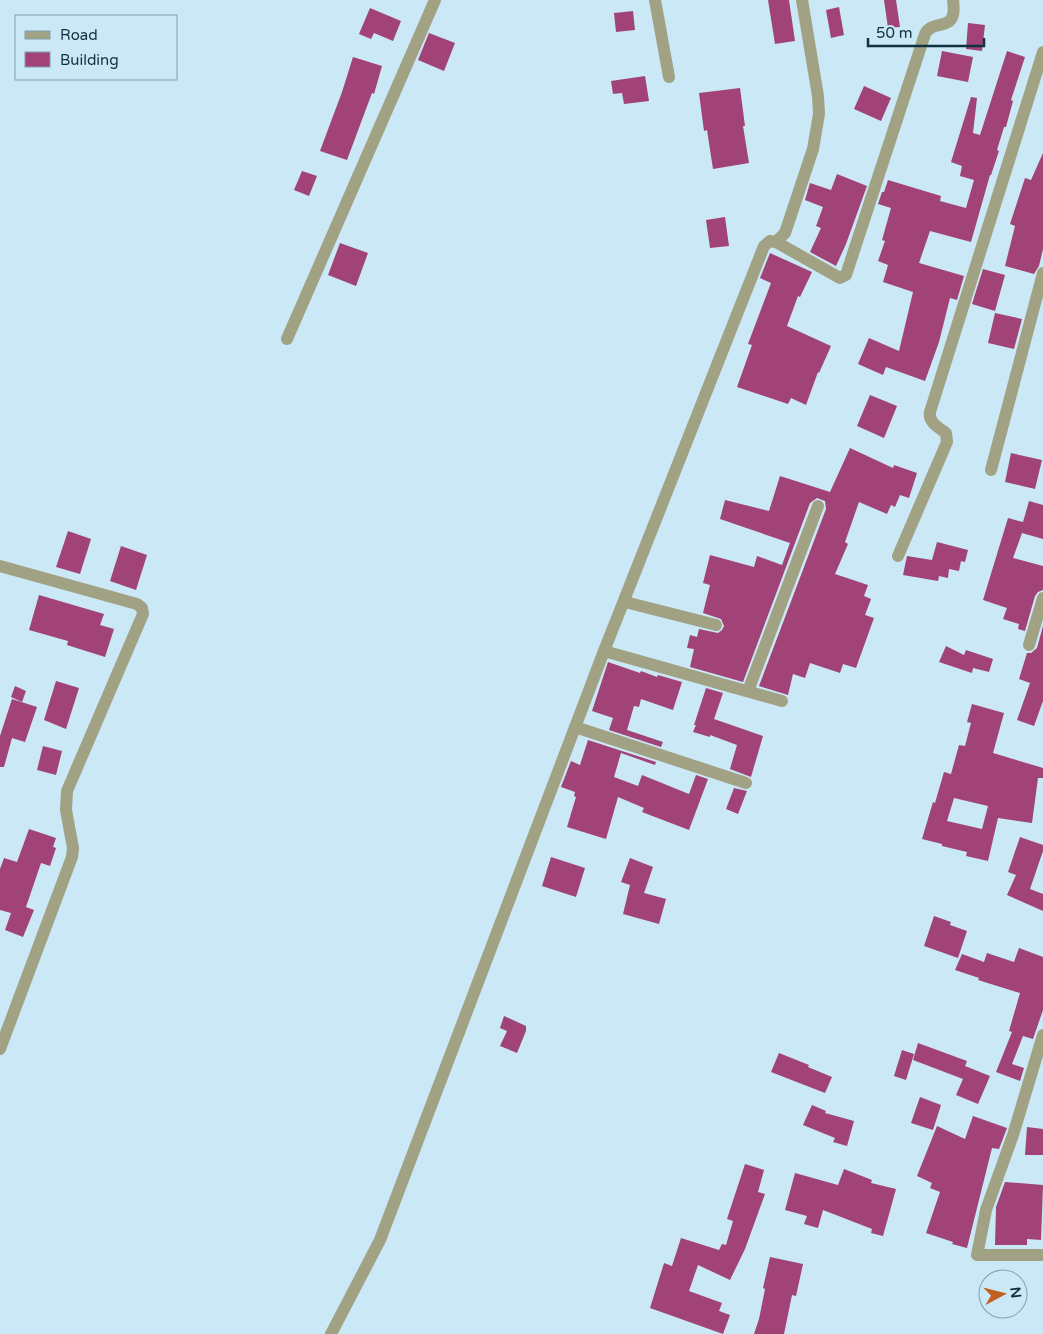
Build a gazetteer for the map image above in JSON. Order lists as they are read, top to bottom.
{
  "legend": ["Road", "Building"],
  "scale_bar": "50 m",
  "north": "right"
}
